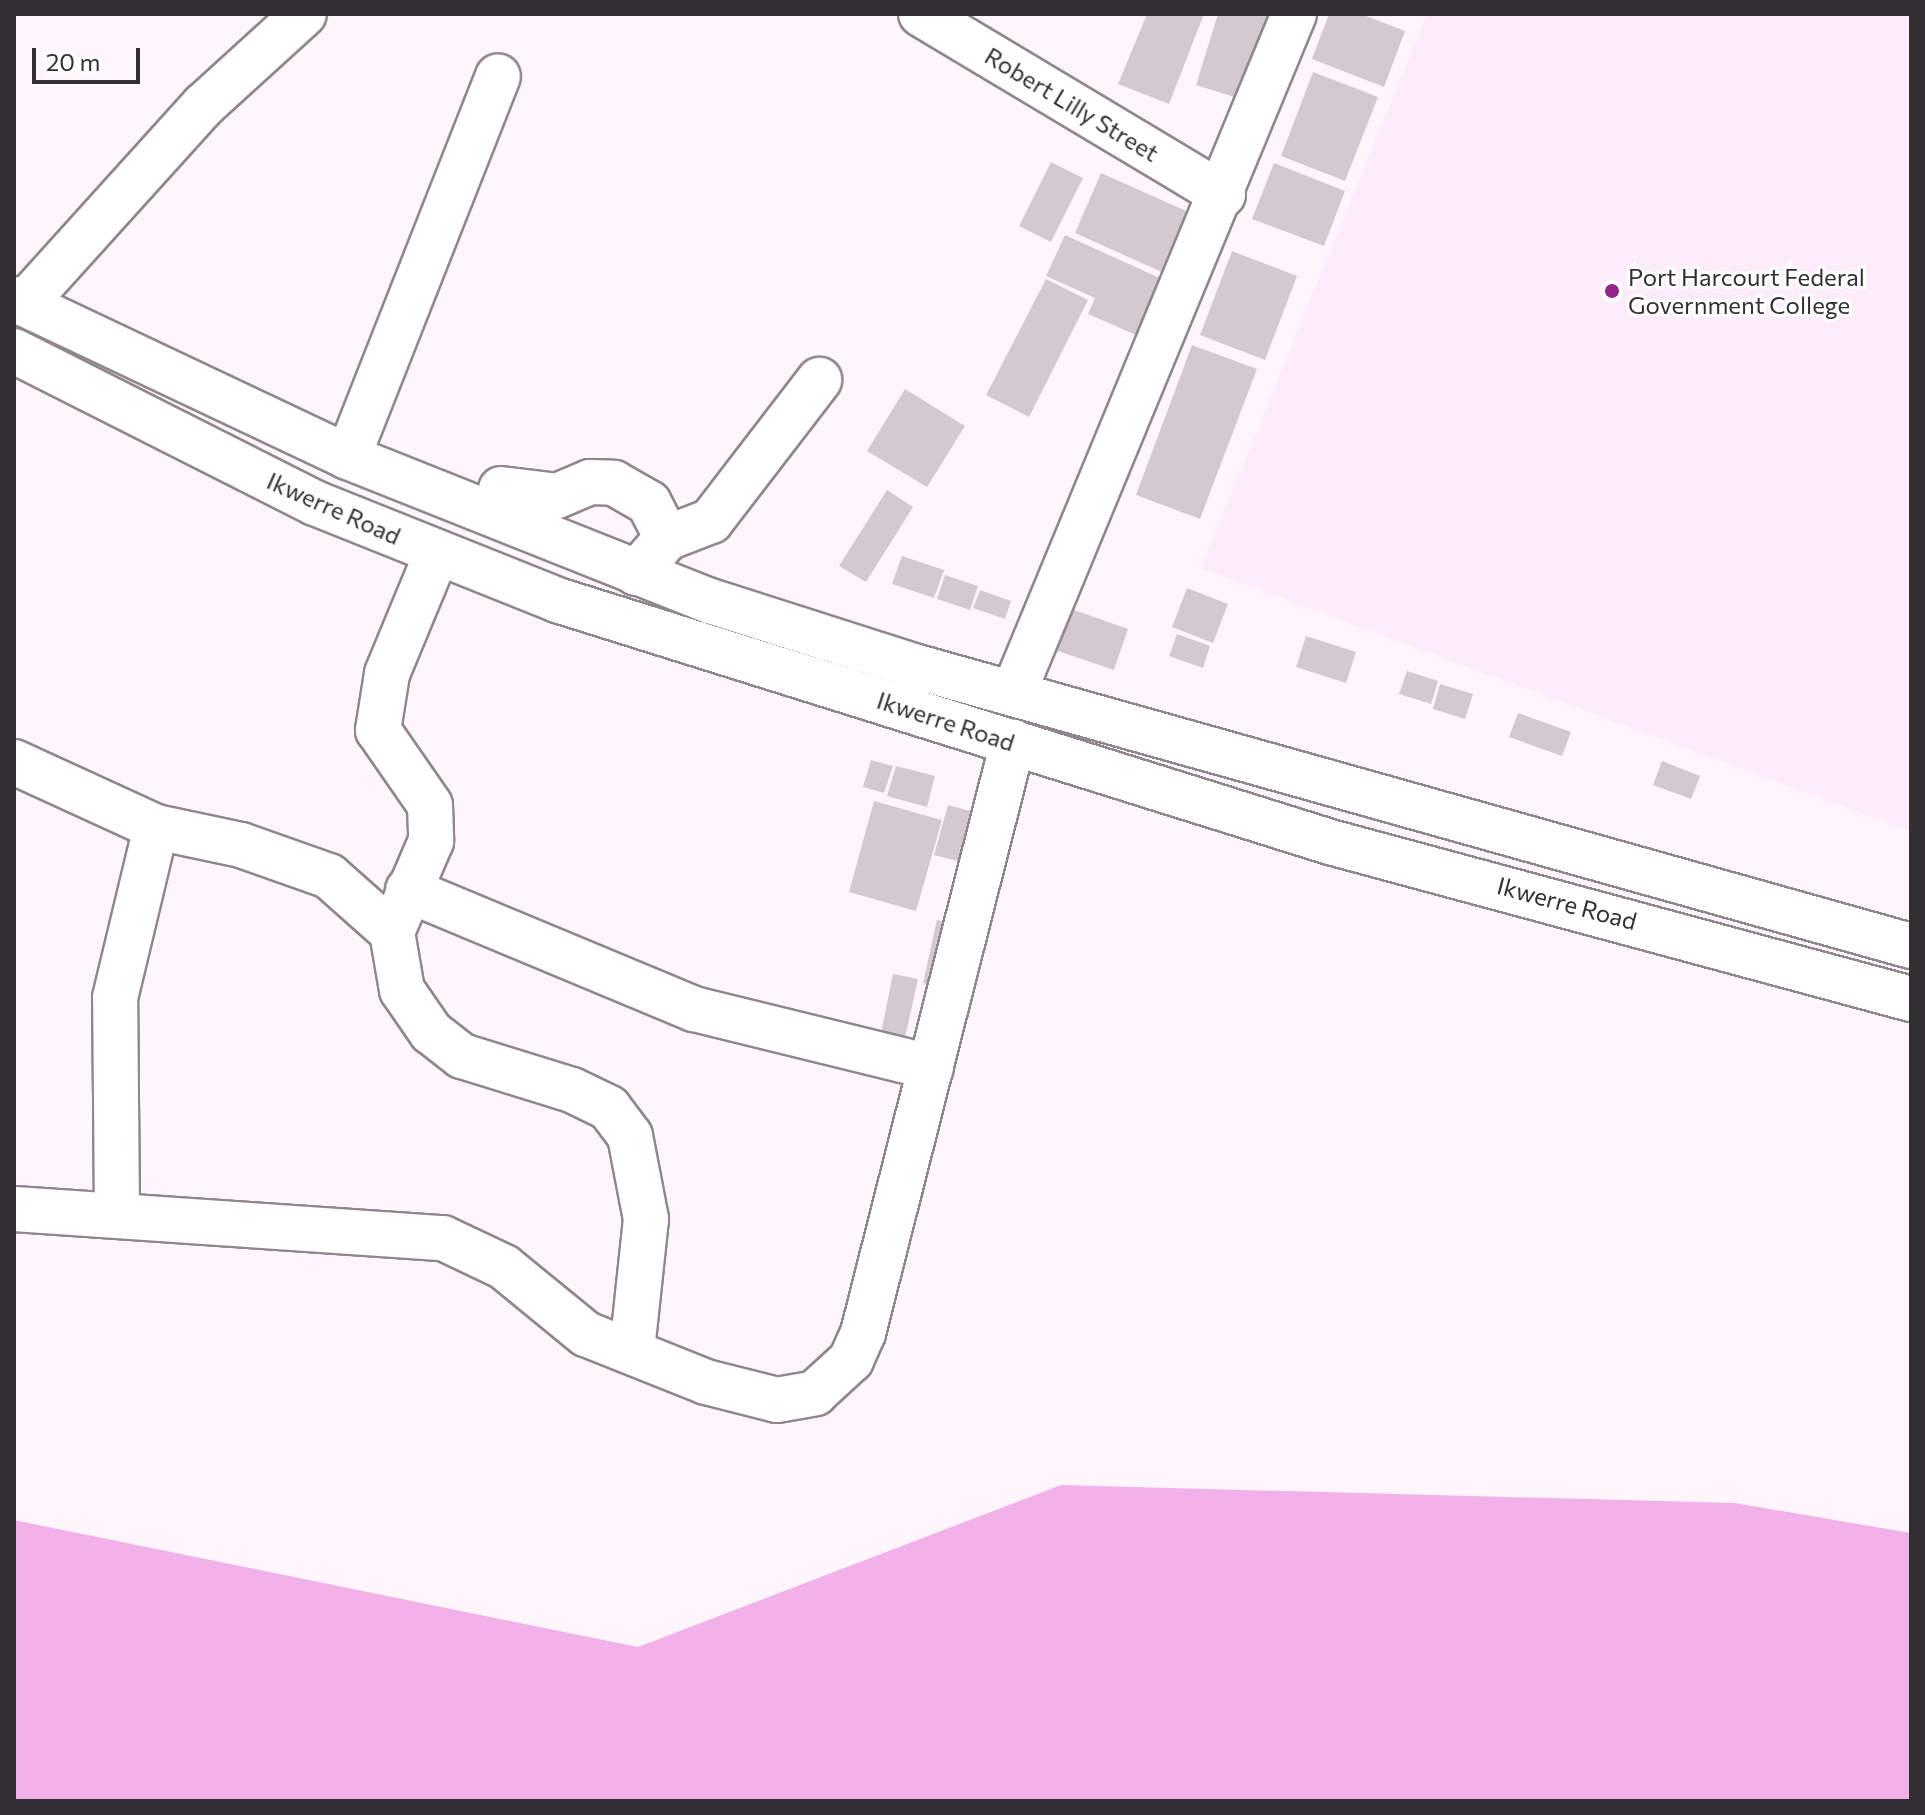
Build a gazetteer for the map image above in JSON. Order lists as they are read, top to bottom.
{
  "streets": {
    "main road": ["Robert Lilly Street", "Ikwerre Road"]
  },
  "places": ["Port Harcourt Federal Government College"],
  "scale_bar": "20 m"
}
